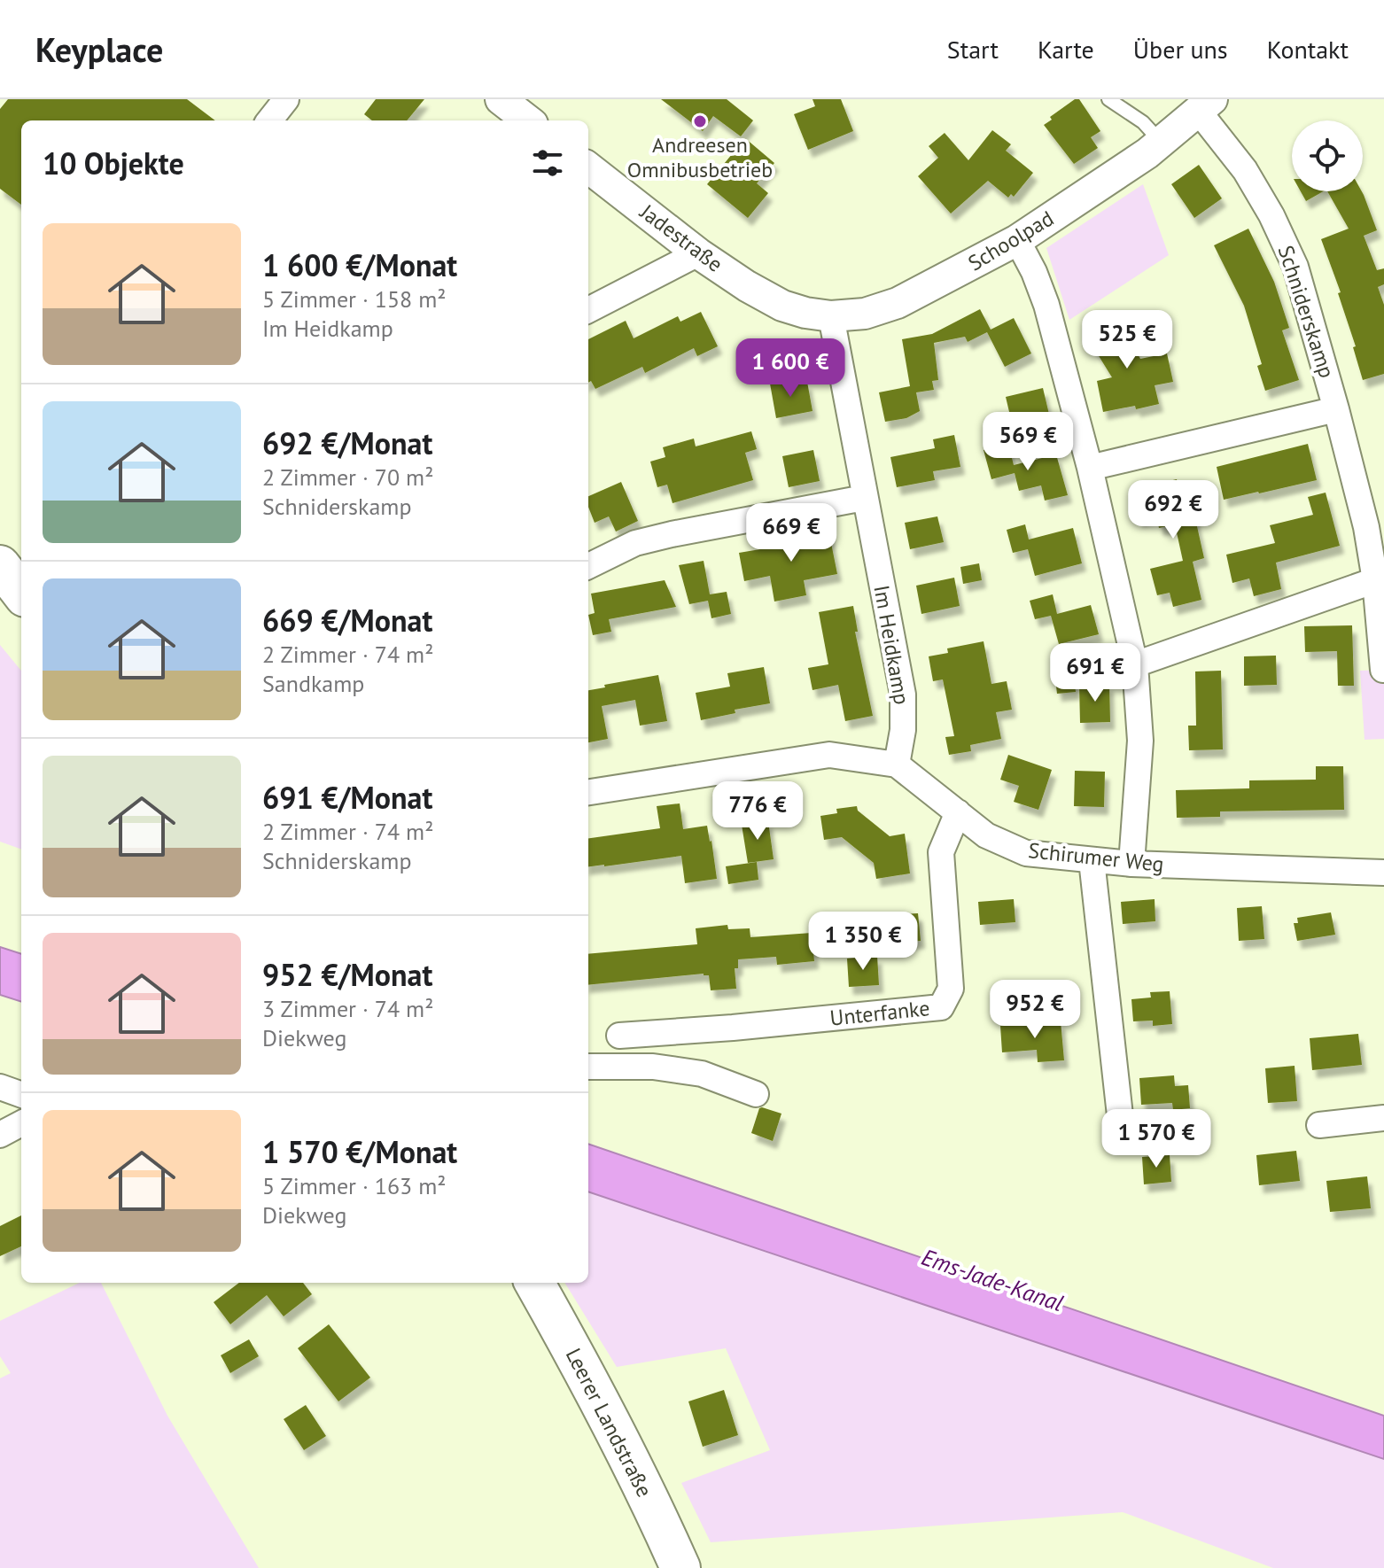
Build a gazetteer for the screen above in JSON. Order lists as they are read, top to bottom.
{
  "streets": {
    "main road": ["Leerer Landstraße"],
    "street": [
      "Jadestraße",
      "Schoolpad",
      "Schniderskamp",
      "Im Heidkamp",
      "Schirumer Weg",
      "Unterfanke"
    ]
  },
  "crossings": [
    ["Jadestraße", "Schoolpad"],
    ["Schoolpad", "Schniderskamp"],
    ["Schoolpad", "Im Heidkamp"],
    ["Im Heidkamp", "Schirumer Weg"],
    ["Schirumer Weg", "Unterfanke"]
  ],
  "water": ["Ems-Jade-Kanal"],
  "places": ["Andreesen Omnibusbetrieb"],
  "page": {
    "header": "Keyplace",
    "nav": [
      "Start",
      "Karte",
      "Über uns",
      "Kontakt"
    ],
    "heading": "10 Objekte",
    "list": [
      {
        "name": "1 600 €/Monat",
        "note": "5 Zimmer · 158 m² · Im Heidkamp"
      },
      {
        "name": "692 €/Monat",
        "note": "2 Zimmer · 70 m² · Schniderskamp"
      },
      {
        "name": "669 €/Monat",
        "note": "2 Zimmer · 74 m² · Sandkamp"
      },
      {
        "name": "691 €/Monat",
        "note": "2 Zimmer · 74 m² · Schniderskamp"
      },
      {
        "name": "952 €/Monat",
        "note": "3 Zimmer · 74 m² · Diekweg"
      },
      {
        "name": "1 570 €/Monat",
        "note": "5 Zimmer · 163 m² · Diekweg"
      }
    ],
    "price": [
      "525 €",
      "1 600 €",
      "569 €",
      "692 €",
      "669 €",
      "691 €",
      "776 €",
      "1 350 €",
      "952 €",
      "1 570 €"
    ]
  }
}
